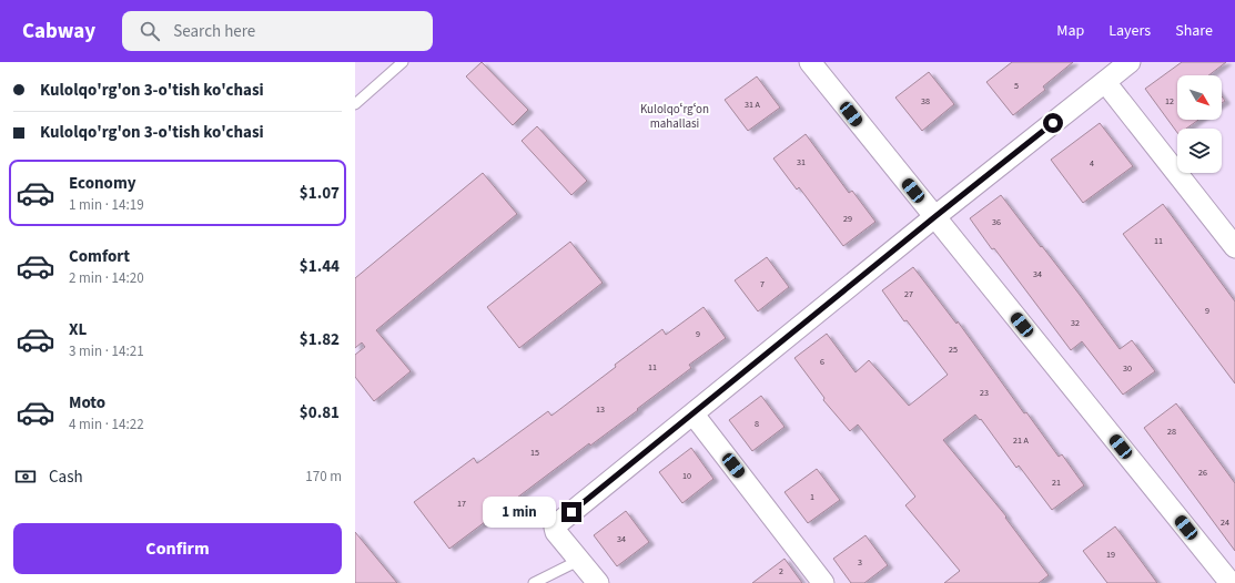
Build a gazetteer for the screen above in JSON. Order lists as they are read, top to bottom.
{
  "districts": ["Kulolqoʻrgʻon mahallasi"],
  "house_numbers": [
    "5",
    "38",
    "12",
    "31 A",
    "31",
    "4",
    "29",
    "36",
    "11",
    "34",
    "7",
    "27",
    "9",
    "32",
    "9",
    "25",
    "6",
    "11",
    "30",
    "23",
    "13",
    "8",
    "28",
    "21 A",
    "15",
    "26",
    "10",
    "21",
    "1",
    "17",
    "24",
    "34",
    "19",
    "3",
    "2"
  ],
  "north": "bottom right",
  "page": {
    "header": "Cabway",
    "search": "Search here",
    "nav": ["Map", "Layers", "Share"],
    "banner": ["Kulolqo'rg'on 3-o'tish ko'chasi", "Kulolqo'rg'on 3-o'tish ko'chasi"],
    "list": [
      {
        "name": "Economy",
        "note": "1 min · 14:19",
        "value": "$1.07"
      },
      {
        "name": "Comfort",
        "note": "2 min · 14:20",
        "value": "$1.44"
      },
      {
        "name": "XL",
        "note": "3 min · 14:21",
        "value": "$1.82"
      },
      {
        "name": "Moto",
        "note": "4 min · 14:22",
        "value": "$0.81"
      }
    ],
    "pay": ["Cash", "170 m"],
    "bubble": "1 min",
    "buttons": "Confirm"
  }
}
